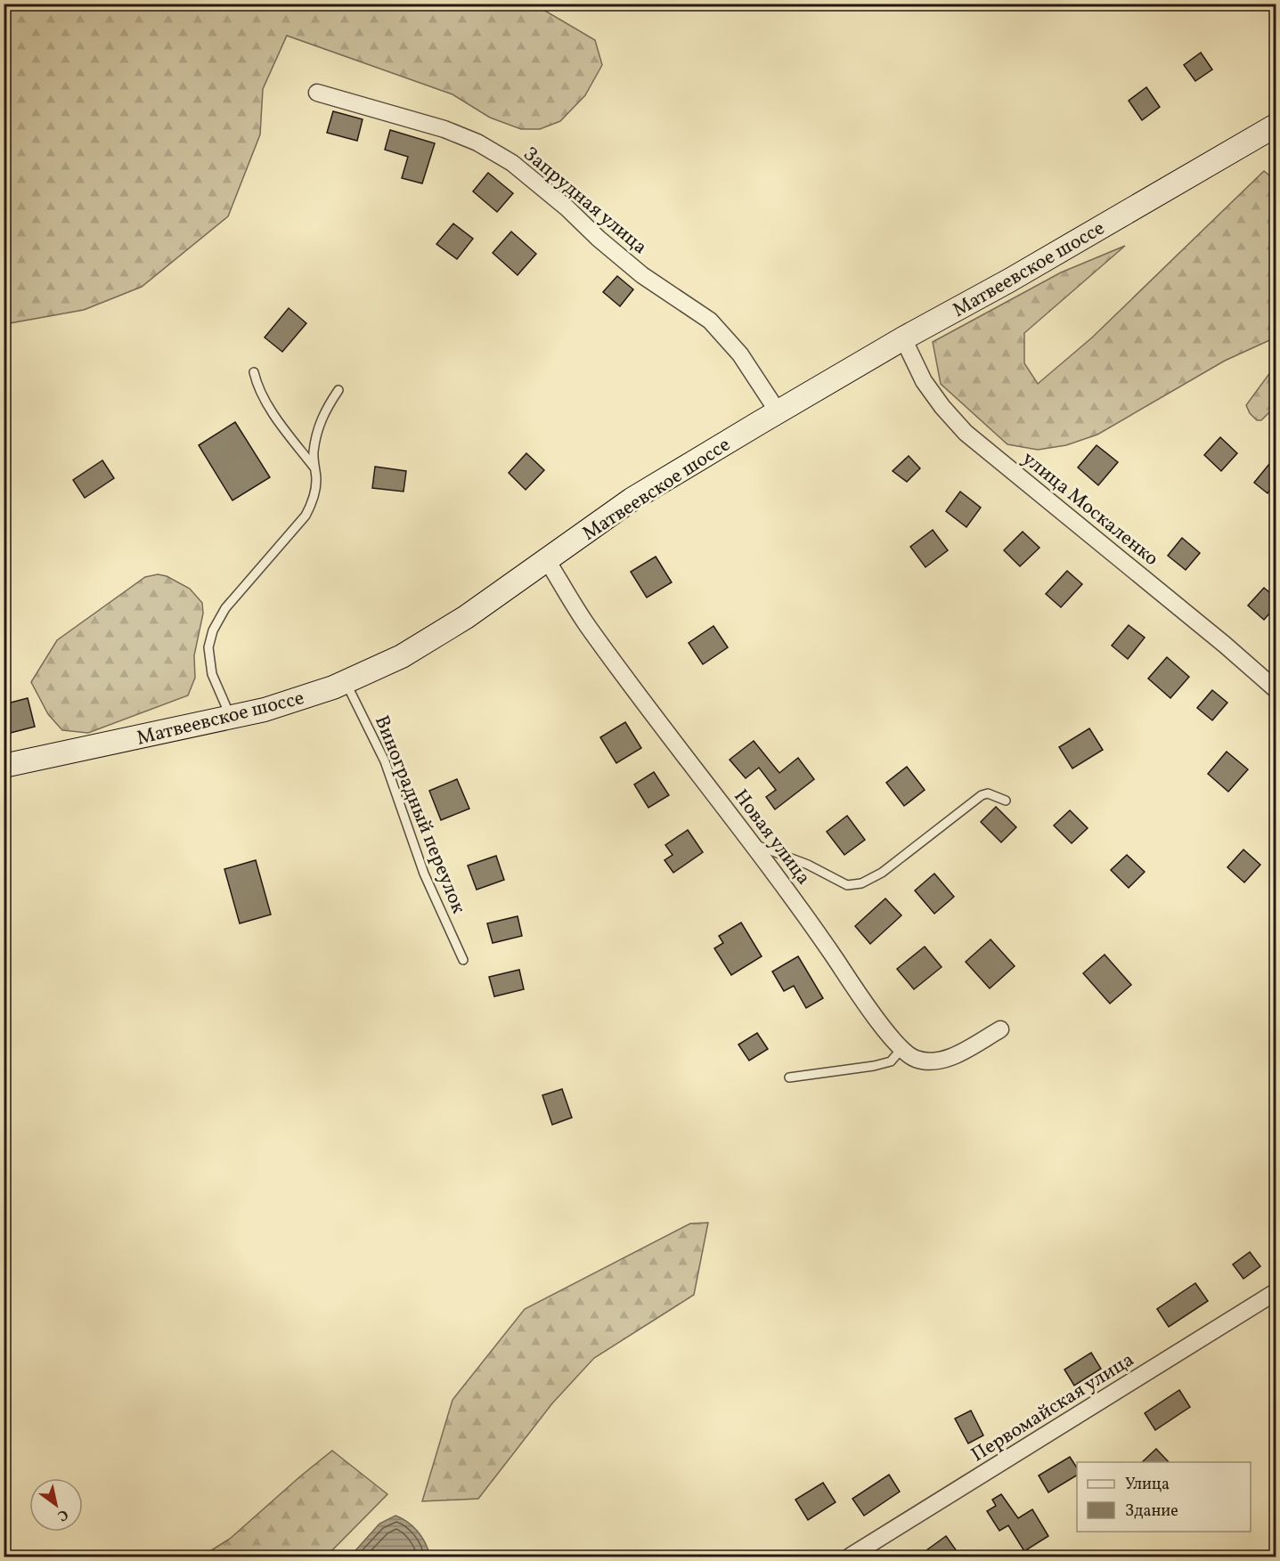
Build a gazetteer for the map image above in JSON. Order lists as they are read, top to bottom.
{
  "streets": {
    "main road": ["Матвеевское шоссе"],
    "street": [
      "Запрудная улица",
      "улица Москаленко",
      "Новая улица",
      "Первомайская улица"
    ],
    "lane": ["Виноградный переулок"]
  },
  "crossings": [
    ["Запрудная улица", "Матвеевское шоссе"],
    ["Матвеевское шоссе", "улица Москаленко"],
    ["Матвеевское шоссе", "Виноградный переулок"],
    ["Матвеевское шоссе", "Новая улица"]
  ],
  "legend": ["Улица", "Здание"],
  "north": "bottom right"
}
